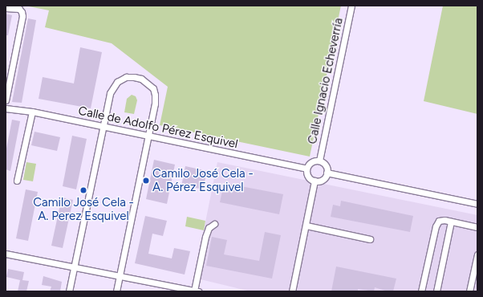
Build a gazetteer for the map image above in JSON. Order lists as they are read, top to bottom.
{
  "streets": {
    "street": ["Calle Ignacio Echeverría", "Calle de Adolfo Pérez Esquivel"]
  },
  "crossings": [
    ["Calle Ignacio Echeverría", "Calle de Adolfo Pérez Esquivel"]
  ],
  "places": ["Camilo José Cela - A. Pérez Esquivel", "Camilo José Cela - A. Perez Esquivel"]
}
